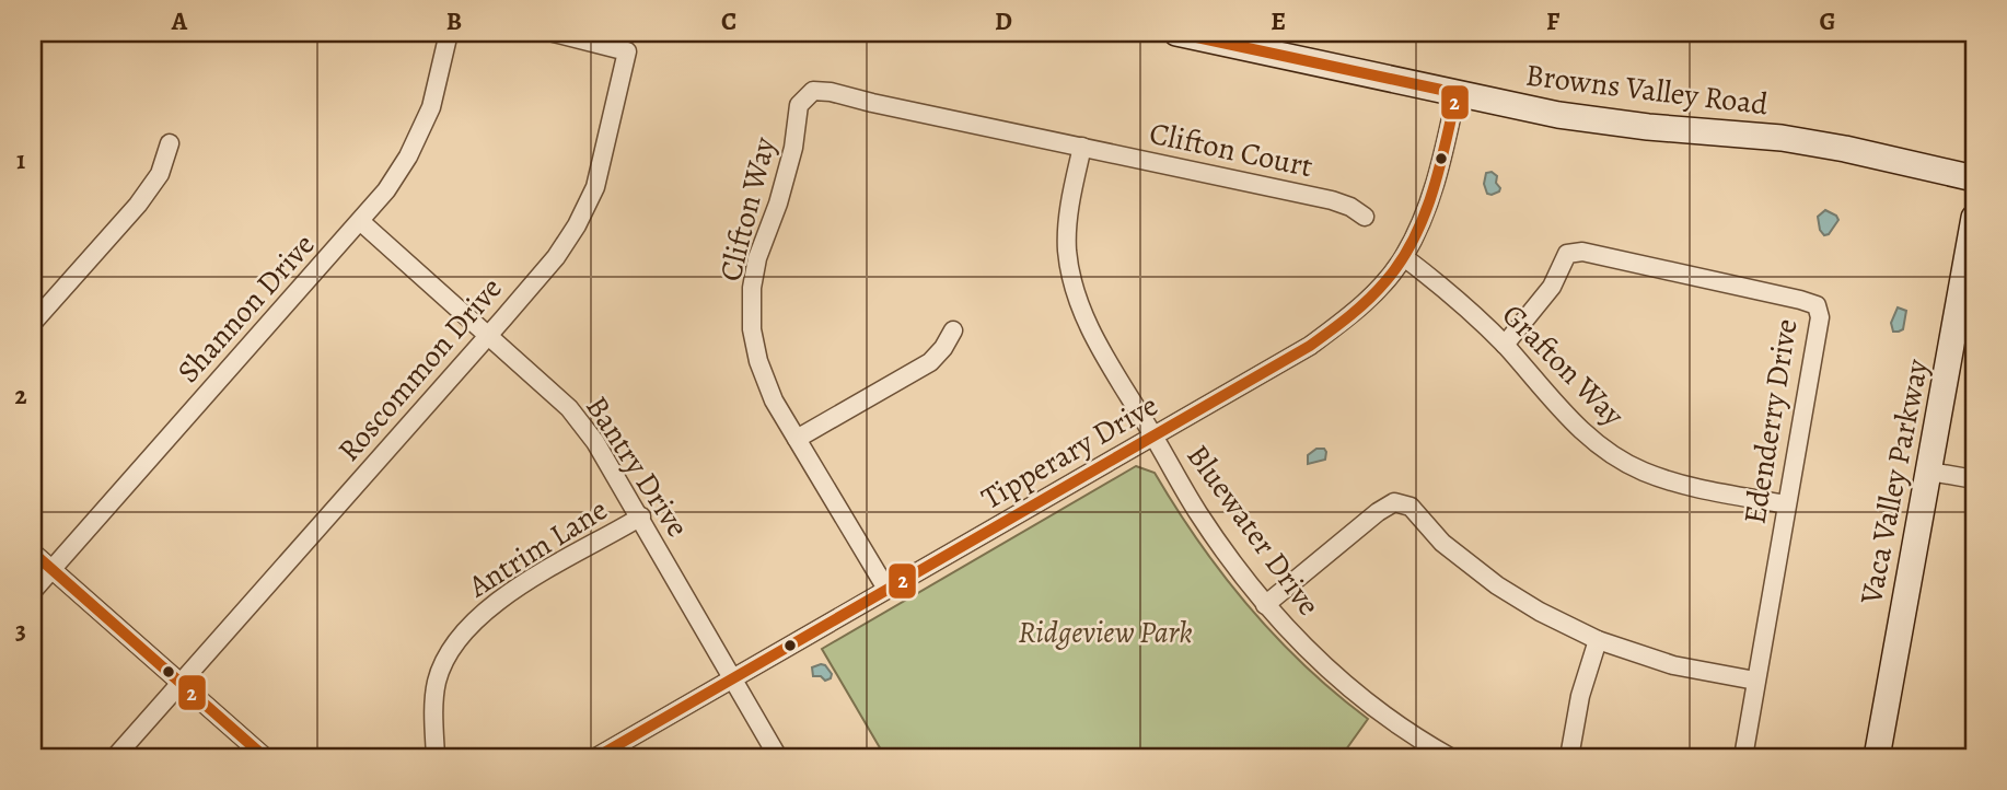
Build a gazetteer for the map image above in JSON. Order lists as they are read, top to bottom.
{
  "streets": {
    "main road": ["Browns Valley Road", "Vaca Valley Parkway"],
    "street": [
      "Clifton Court",
      "Clifton Way",
      "Shannon Drive",
      "Grafton Way",
      "Roscommon Drive",
      "Edenderry Drive",
      "Tipperary Drive",
      "Bantry Drive",
      "Bluewater Drive",
      "Antrim Lane"
    ]
  },
  "crossings": [
    ["Browns Valley Road", "Tipperary Drive"],
    ["Clifton Court", "Clifton Way"],
    ["Clifton Court", "Bluewater Drive"],
    ["Clifton Way", "Tipperary Drive"],
    ["Clifton Way", "Bluewater Drive"],
    ["Shannon Drive", "Bantry Drive"],
    ["Grafton Way", "Edenderry Drive"],
    ["Grafton Way", "Tipperary Drive"],
    ["Roscommon Drive", "Bantry Drive"],
    ["Tipperary Drive", "Bantry Drive"],
    ["Tipperary Drive", "Bluewater Drive"],
    ["Bantry Drive", "Antrim Lane"]
  ],
  "parks": ["Ridgeview Park"],
  "lines": ["transit line 2"],
  "grid": {
    "columns": [
      "A",
      "B",
      "C",
      "D",
      "E",
      "F",
      "G"
    ],
    "rows": ["1", "2", "3"]
  }
}
